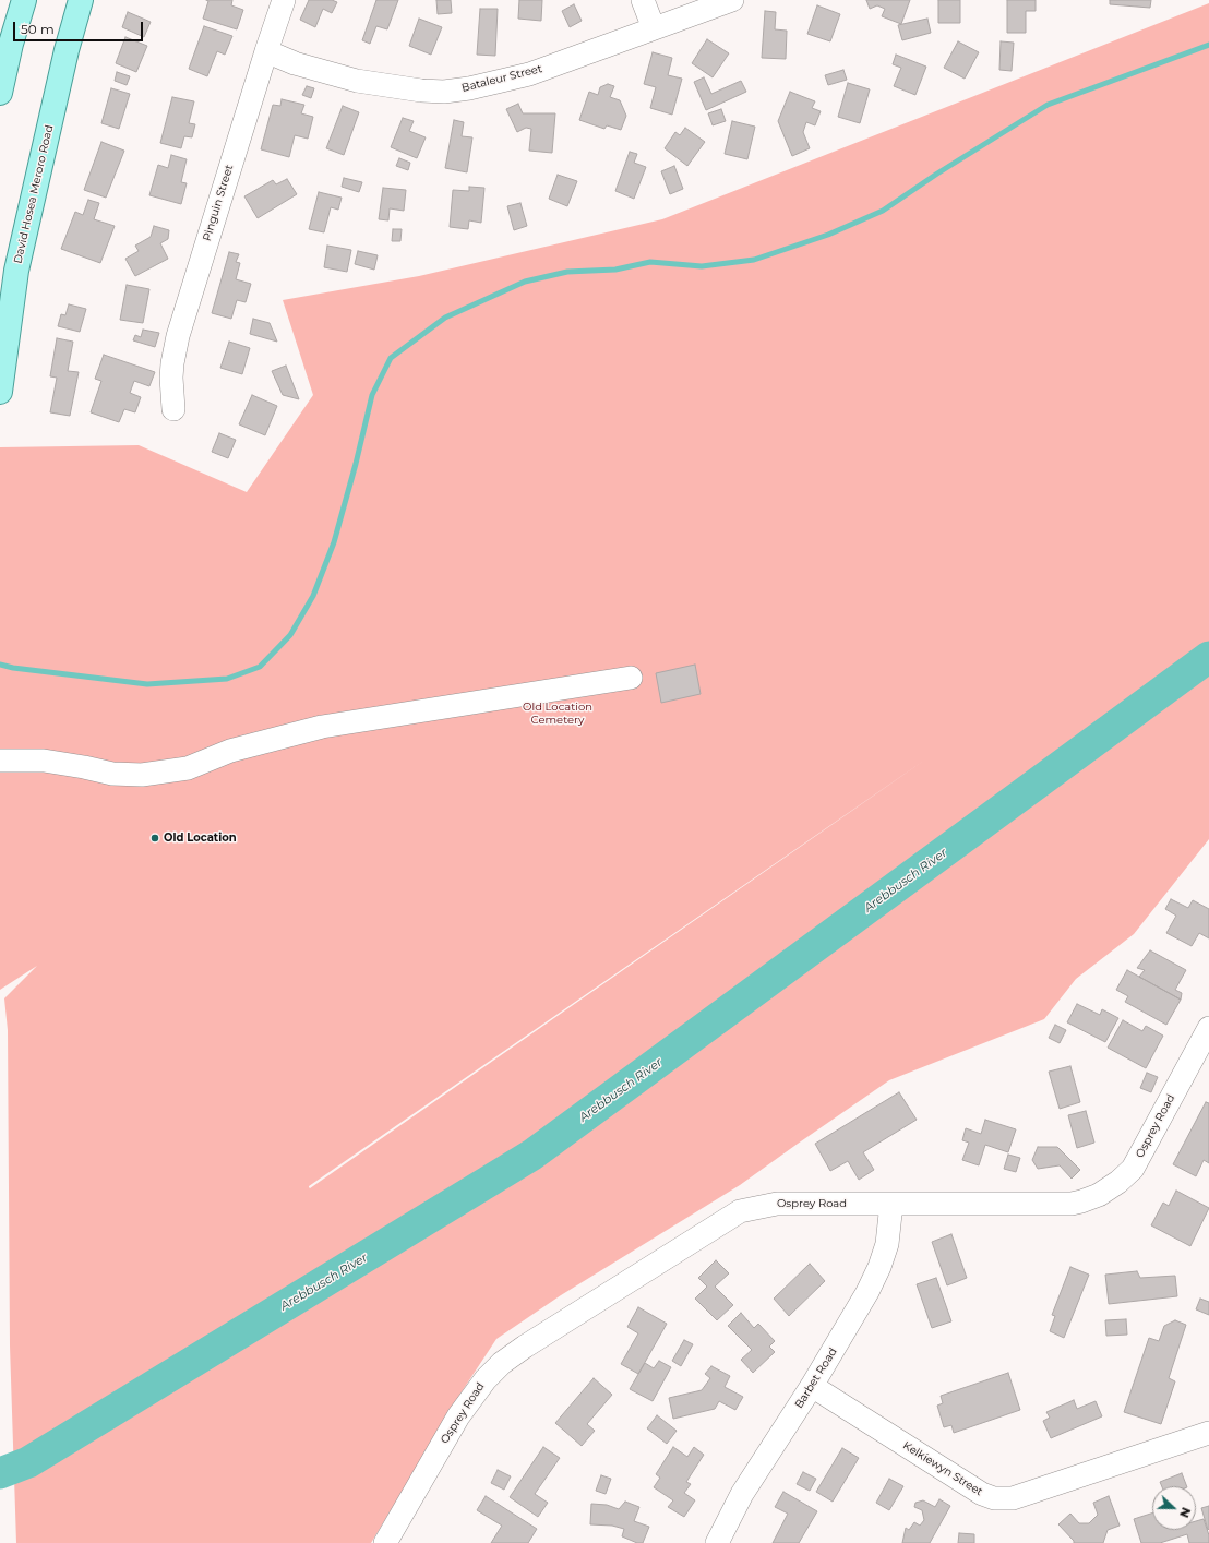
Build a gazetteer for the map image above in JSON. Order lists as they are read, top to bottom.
{
  "streets": {
    "main road": ["David Hosea Meroro Road"],
    "street": [
      "Bataleur Street",
      "Pinguin Street",
      "Osprey Road",
      "Barbet Road",
      "Kelkiewyn Street"
    ]
  },
  "crossings": [
    ["Bataleur Street", "Pinguin Street"],
    ["Osprey Road", "Barbet Road"],
    ["Barbet Road", "Kelkiewyn Street"]
  ],
  "water": ["Arebbusch River"],
  "parks": ["Old Location Cemetery"],
  "places": ["Old Location"],
  "scale_bar": "50 m",
  "north": "right"
}
